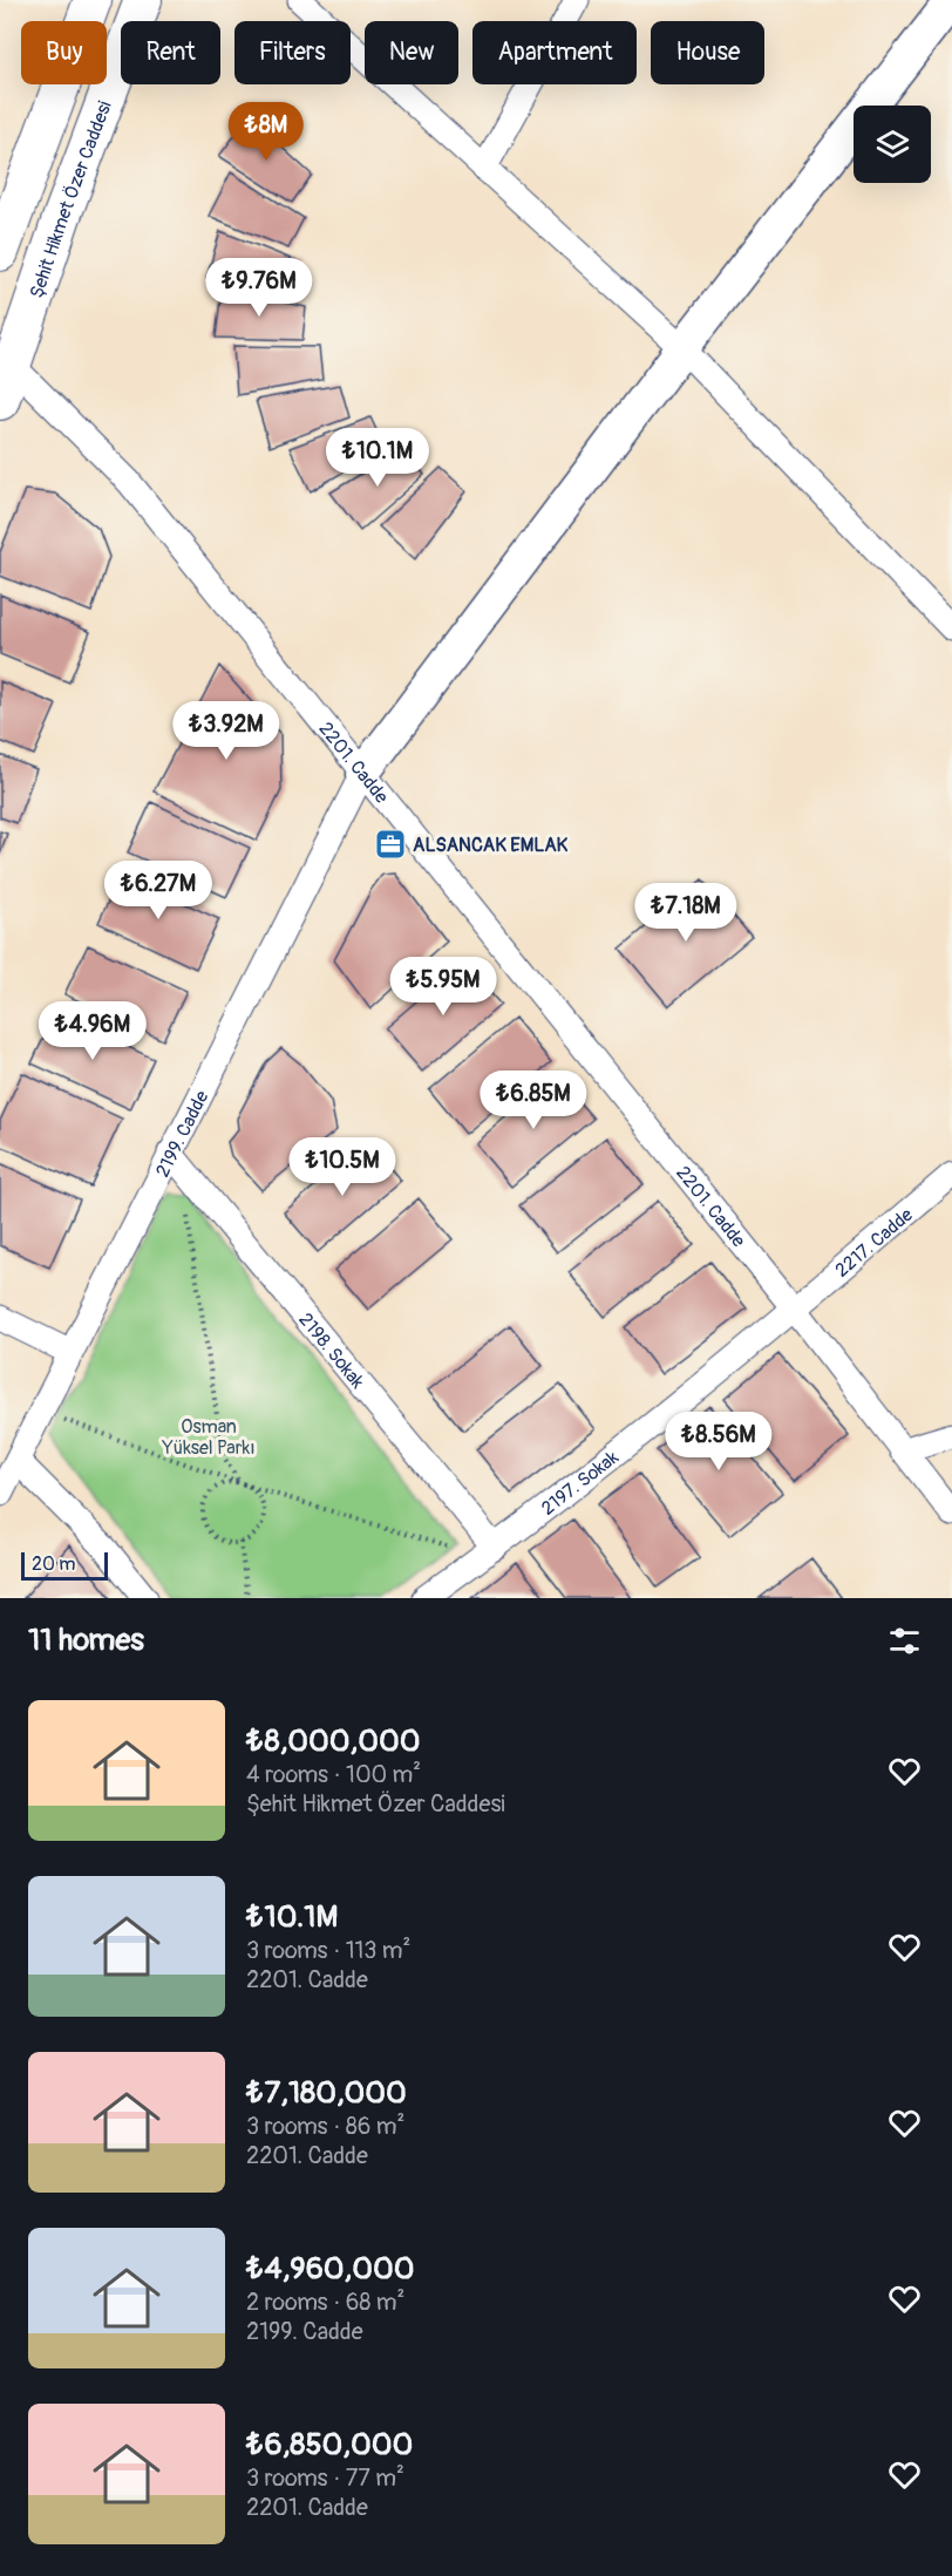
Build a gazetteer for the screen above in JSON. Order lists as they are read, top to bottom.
{
  "streets": {
    "main road": ["Şehit Hikmet Özer Caddesi"],
    "street": [
      "2201. Cadde",
      "2199. Cadde",
      "2217. Cadde",
      "2198. Sokak",
      "2197. Sokak"
    ]
  },
  "crossings": [
    ["Şehit Hikmet Özer Caddesi", "2201. Cadde"],
    ["2201. Cadde", "2199. Cadde"],
    ["2201. Cadde", "2217. Cadde"],
    ["2201. Cadde", "2197. Sokak"],
    ["2199. Cadde", "2198. Sokak"],
    ["2217. Cadde", "2197. Sokak"],
    ["2198. Sokak", "2197. Sokak"]
  ],
  "parks": ["Osman Yüksel Parkı"],
  "places": {
    "office": ["ALSANCAK EMLAK"]
  },
  "scale_bar": "20 m",
  "page": {
    "chip": [
      "Buy",
      "Rent",
      "Filters",
      "New",
      "Apartment",
      "House"
    ],
    "price": [
      "₺8M",
      "₺9.76M",
      "₺10.1M",
      "₺3.92M",
      "₺6.27M",
      "₺7.18M",
      "₺5.95M",
      "₺4.96M",
      "₺6.85M",
      "₺10.5M",
      "₺8.56M"
    ],
    "scale": "20 m",
    "heading": "11 homes",
    "list": [
      {
        "name": "₺8,000,000",
        "note": "4 rooms · 100 m² · Şehit Hikmet Özer Caddesi"
      },
      {
        "name": "₺10.1M",
        "note": "3 rooms · 113 m² · 2201. Cadde"
      },
      {
        "name": "₺7,180,000",
        "note": "3 rooms · 86 m² · 2201. Cadde"
      },
      {
        "name": "₺4,960,000",
        "note": "2 rooms · 68 m² · 2199. Cadde"
      },
      {
        "name": "₺6,850,000",
        "note": "3 rooms · 77 m² · 2201. Cadde"
      }
    ]
  }
}
